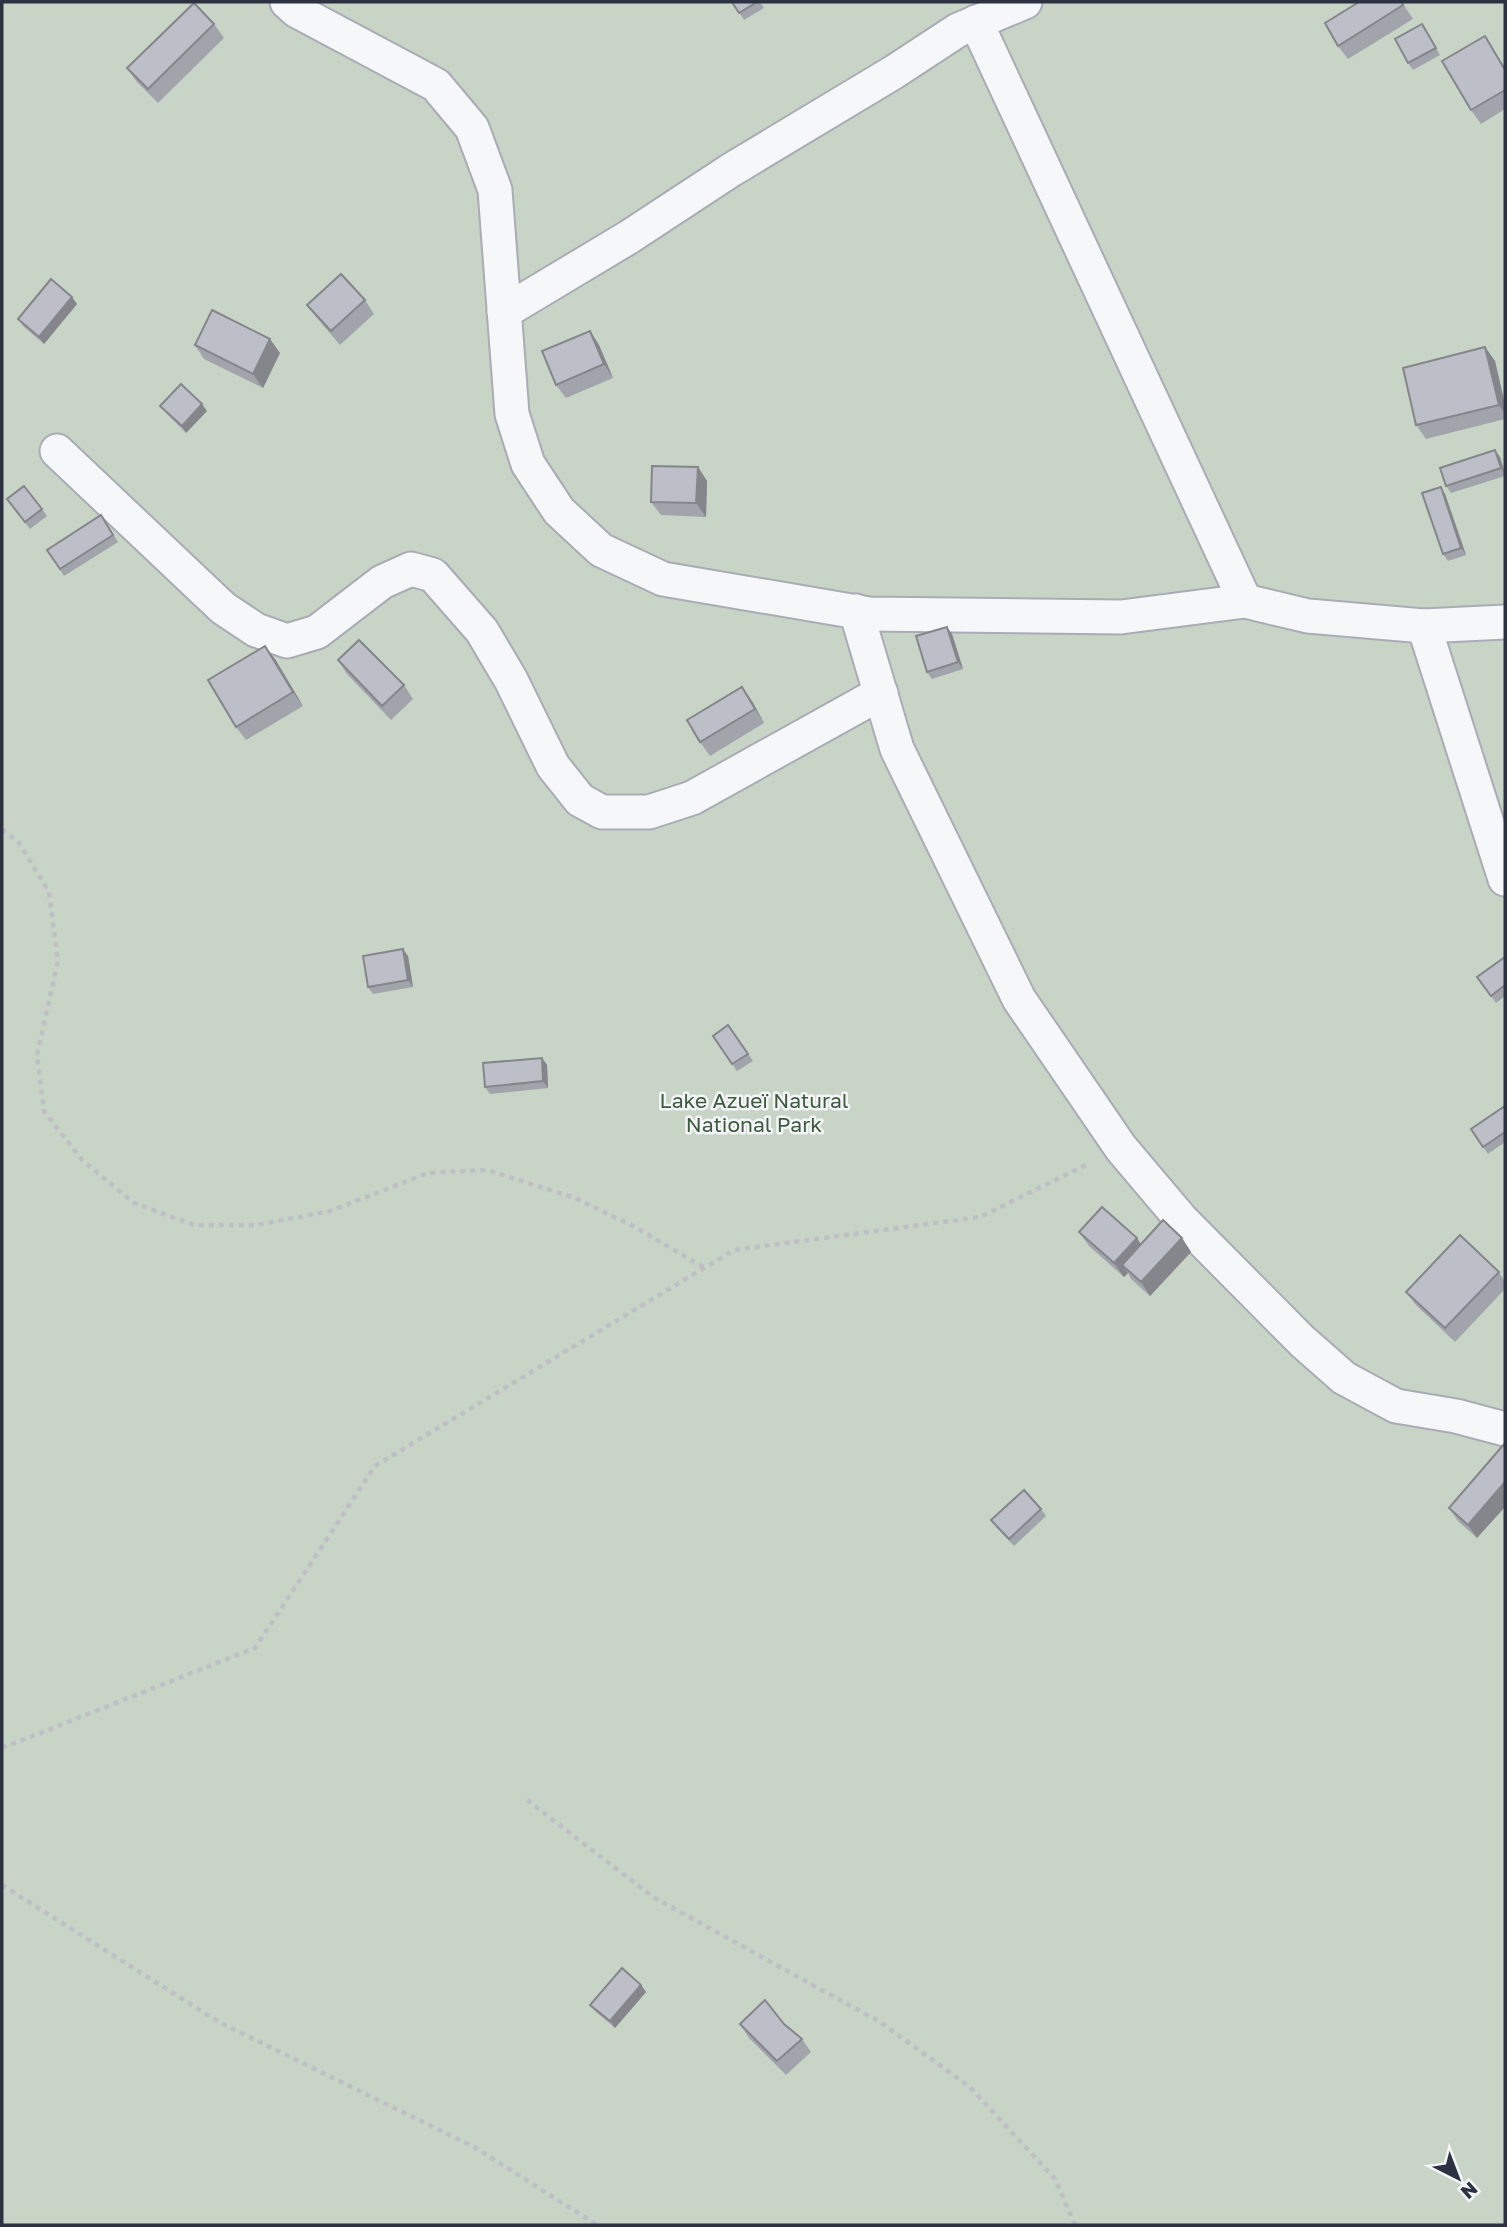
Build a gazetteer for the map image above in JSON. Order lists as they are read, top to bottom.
{
  "parks": ["Lake Azueï Natural National Park"],
  "north": "bottom right"
}
